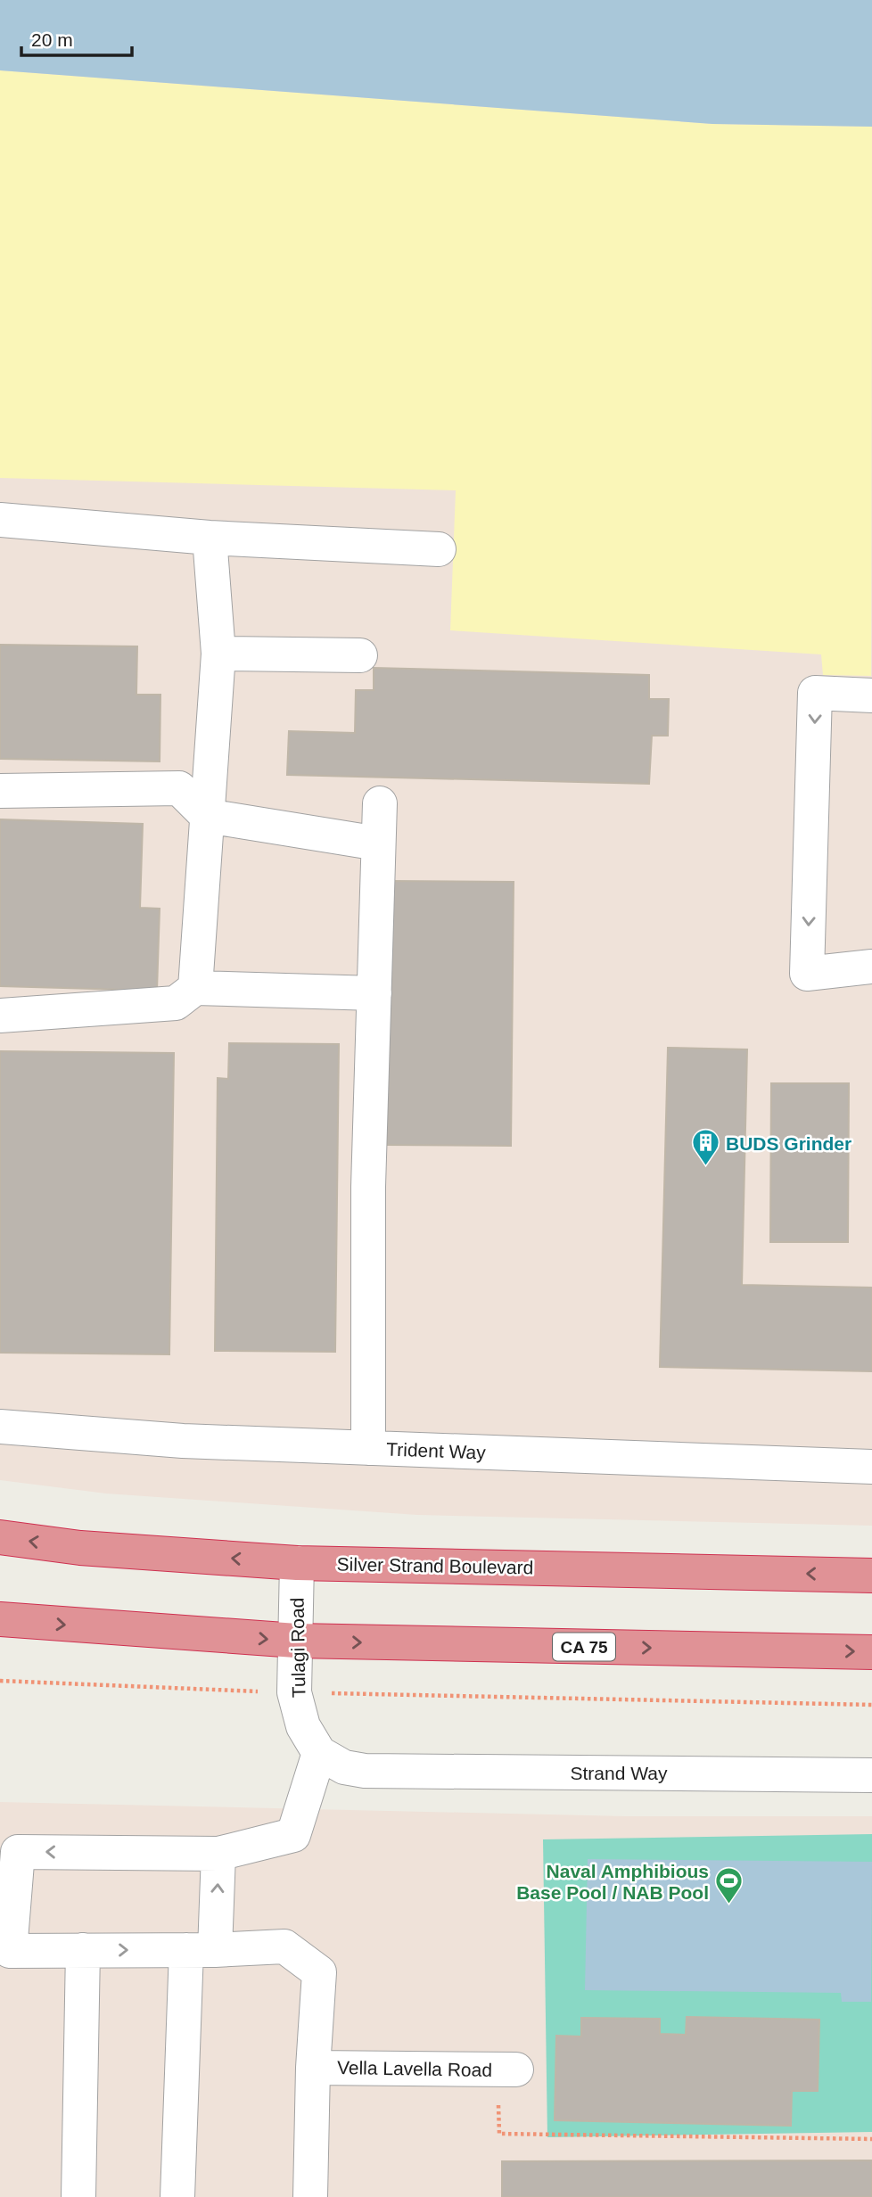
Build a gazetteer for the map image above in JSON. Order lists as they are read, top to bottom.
{
  "streets": {
    "highway": ["Silver Strand Boulevard", "CA 75"],
    "street": [
      "Trident Way",
      "Tulagi Road",
      "Strand Way",
      "Vella Lavella Road"
    ]
  },
  "crossings": [
    ["Silver Strand Boulevard", "Tulagi Road"],
    ["CA 75", "Tulagi Road"],
    ["Tulagi Road", "Strand Way"]
  ],
  "places": {
    "building": ["BUDS Grinder"],
    "sports": ["Naval Amphibious Base Pool / NAB Pool"]
  },
  "scale_bar": "20 m"
}
